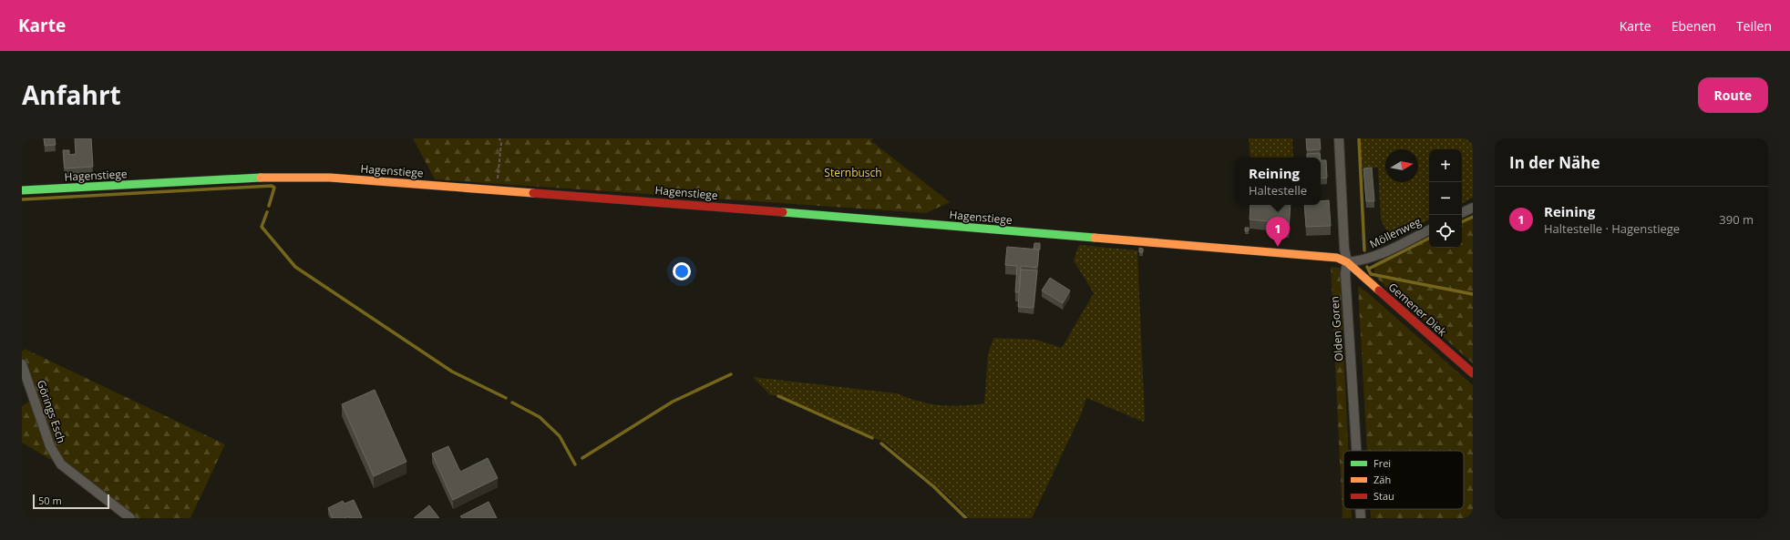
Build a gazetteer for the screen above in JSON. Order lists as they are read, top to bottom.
{
  "streets": {
    "street": [
      "Hagenstiege",
      "Möllenweg",
      "Gemener Diek",
      "Olden Goren",
      "Görings Esch"
    ]
  },
  "crossings": [
    ["Hagenstiege", "Möllenweg"],
    ["Hagenstiege", "Gemener Diek"],
    ["Hagenstiege", "Olden Goren"],
    ["Möllenweg", "Gemener Diek"],
    ["Möllenweg", "Olden Goren"],
    ["Gemener Diek", "Olden Goren"]
  ],
  "parks": ["Sternbusch"],
  "legend": ["Frei", "Zäh", "Stau"],
  "scale_bar": "50 m",
  "north": "right",
  "page": {
    "header": "Karte",
    "nav": ["Karte", "Ebenen", "Teilen"],
    "title": "Anfahrt",
    "buttons": "Route",
    "heading": "In der Nähe",
    "map_buttons": ["+", "−"],
    "popup": ["Reining", "Haltestelle"],
    "list": [
      {
        "mark": "1",
        "name": "Reining",
        "note": "Haltestelle · Hagenstiege",
        "value": "390 m"
      }
    ],
    "pins": "1",
    "scale": "50 m"
  }
}
